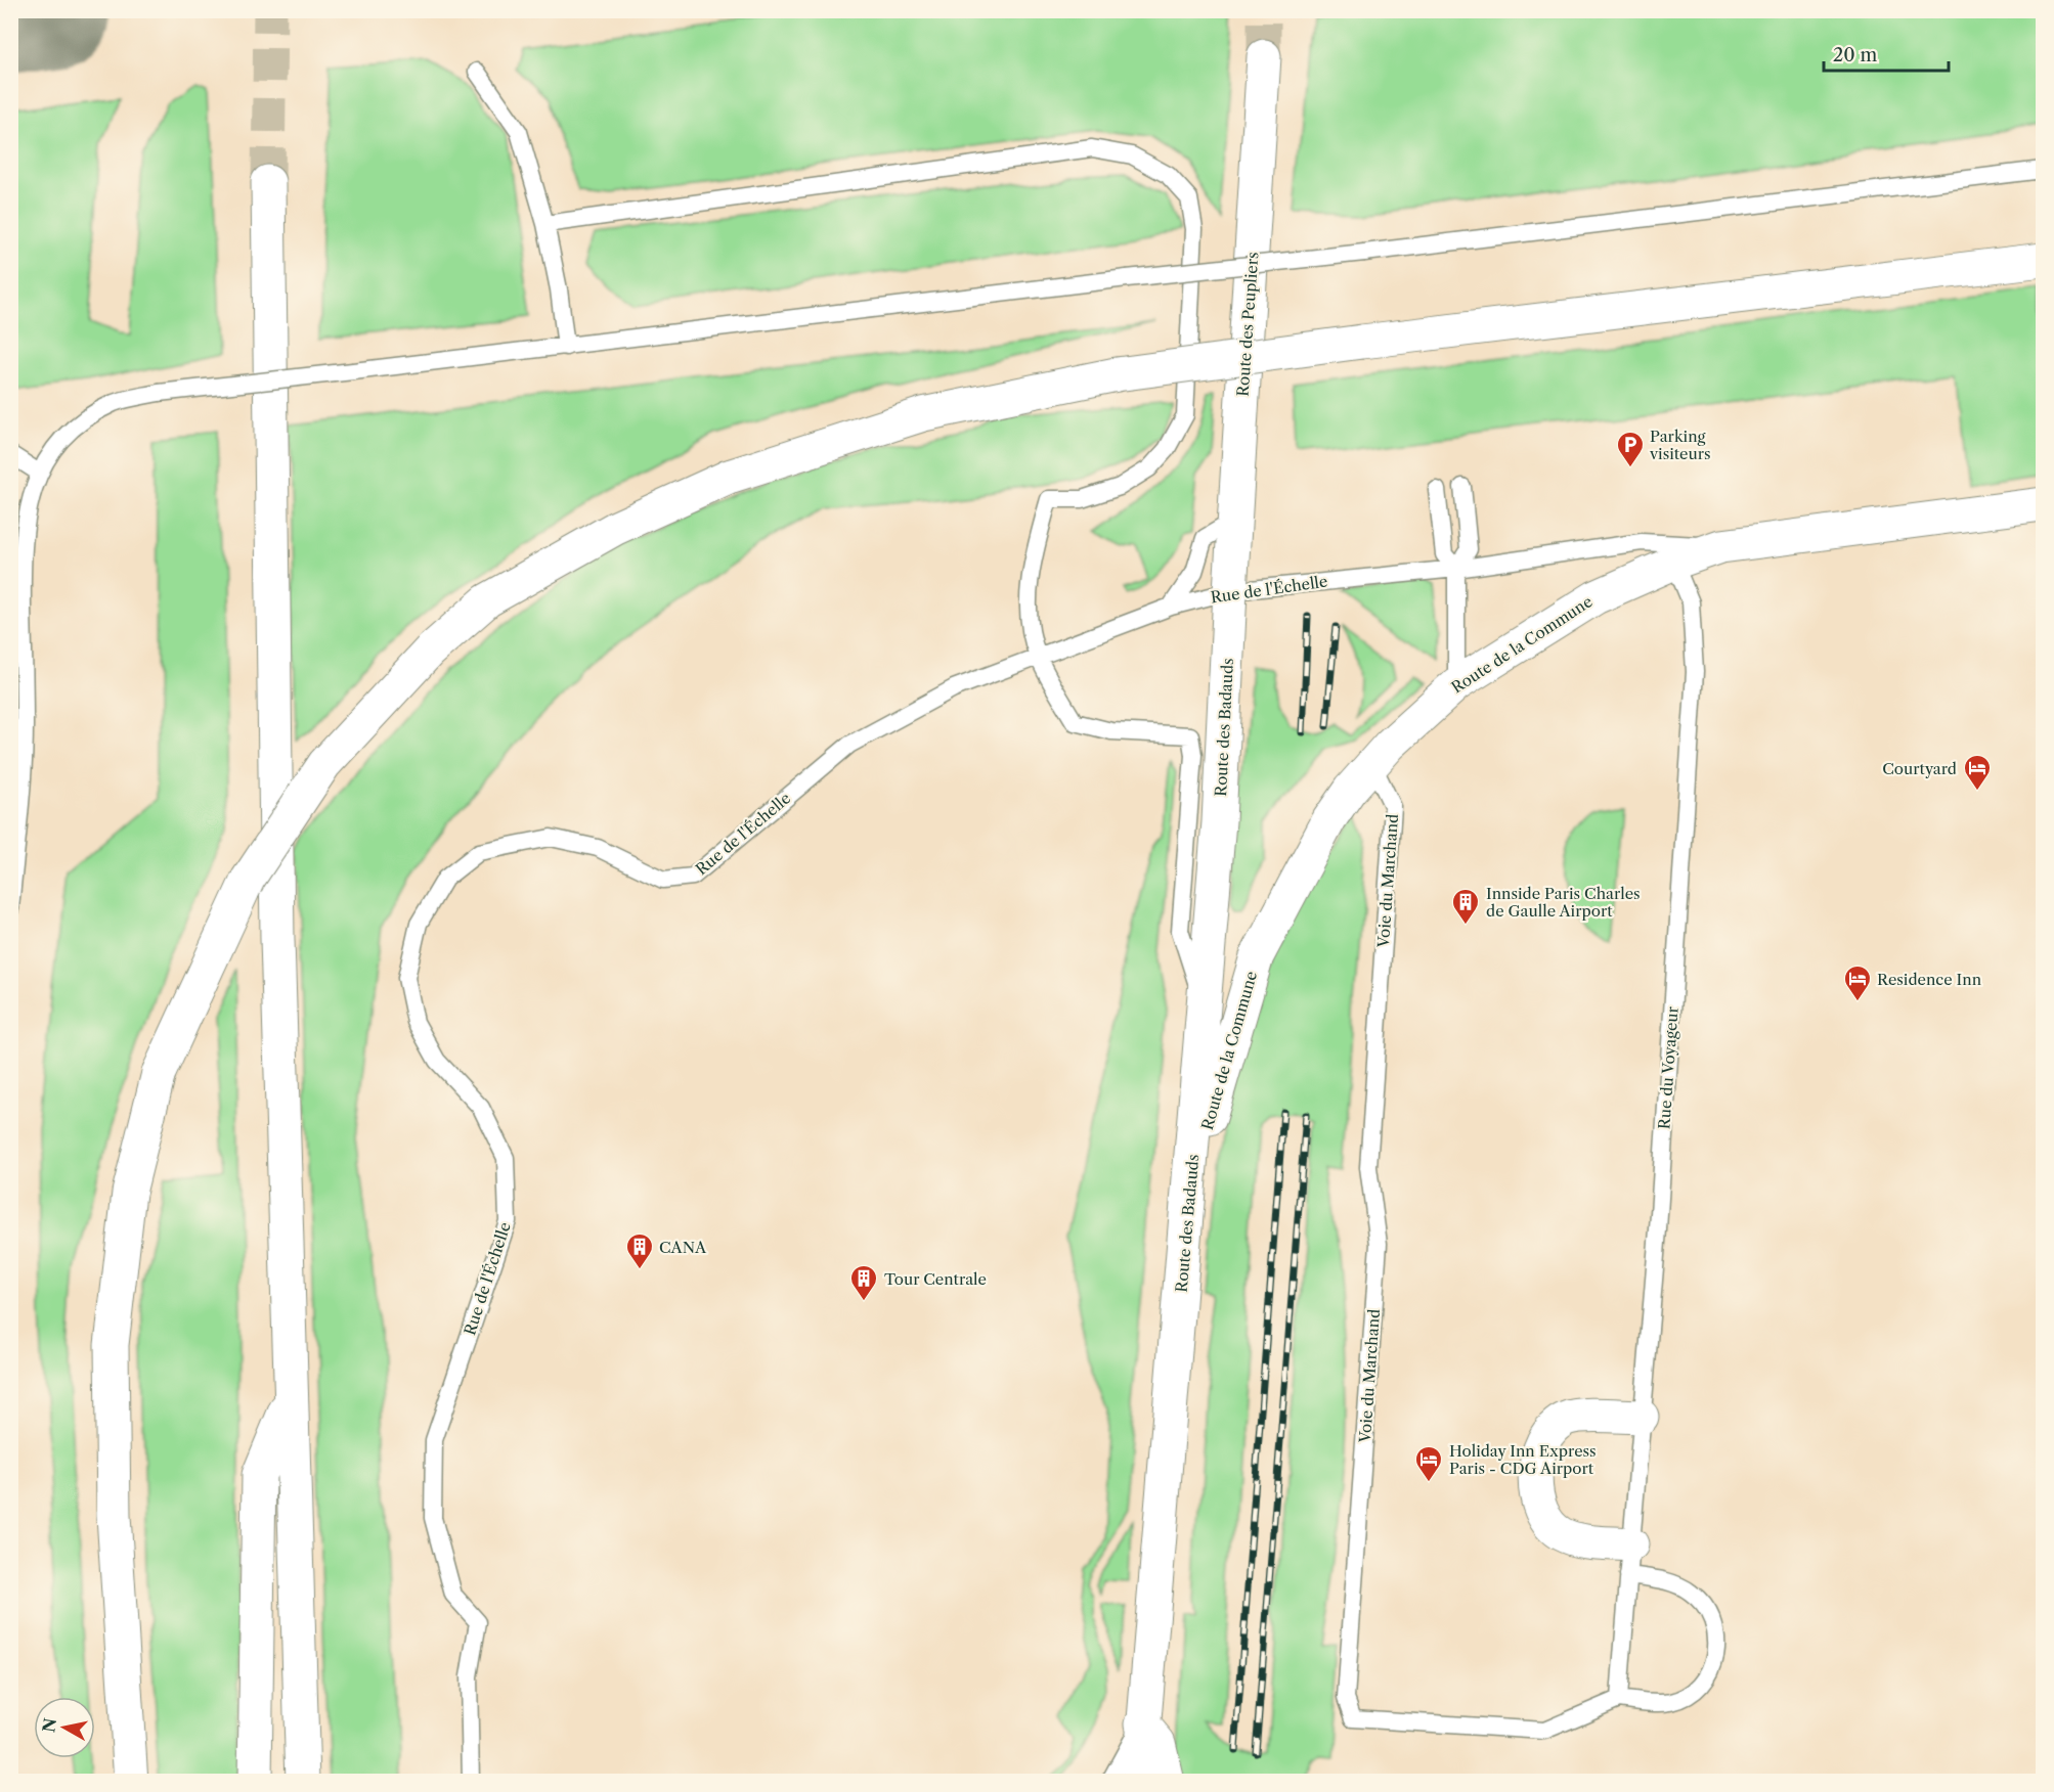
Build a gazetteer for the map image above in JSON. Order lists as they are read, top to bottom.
{
  "streets": {
    "main road": ["Route des Peupliers", "Route de la Commune", "Route des Badauds"],
    "lane": ["Rue de l'Échelle", "Voie du Marchand", "Rue du Voyageur"]
  },
  "crossings": [
    ["Route des Peupliers", "Rue de l'Échelle"],
    ["Route des Peupliers", "Route des Badauds"],
    ["Rue de l'Échelle", "Route de la Commune"],
    ["Rue de l'Échelle", "Route des Badauds"],
    ["Route de la Commune", "Route des Badauds"],
    ["Route de la Commune", "Voie du Marchand"],
    ["Route de la Commune", "Rue du Voyageur"],
    ["Voie du Marchand", "Rue du Voyageur"]
  ],
  "places": {
    "parking": ["Parking visiteurs"],
    "hotel": ["Courtyard", "Residence Inn", "Holiday Inn Express Paris - CDG Airport"],
    "building": ["Innside Paris Charles de Gaulle Airport", "CANA", "Tour Centrale"]
  },
  "scale_bar": "20 m",
  "north": "left"
}
